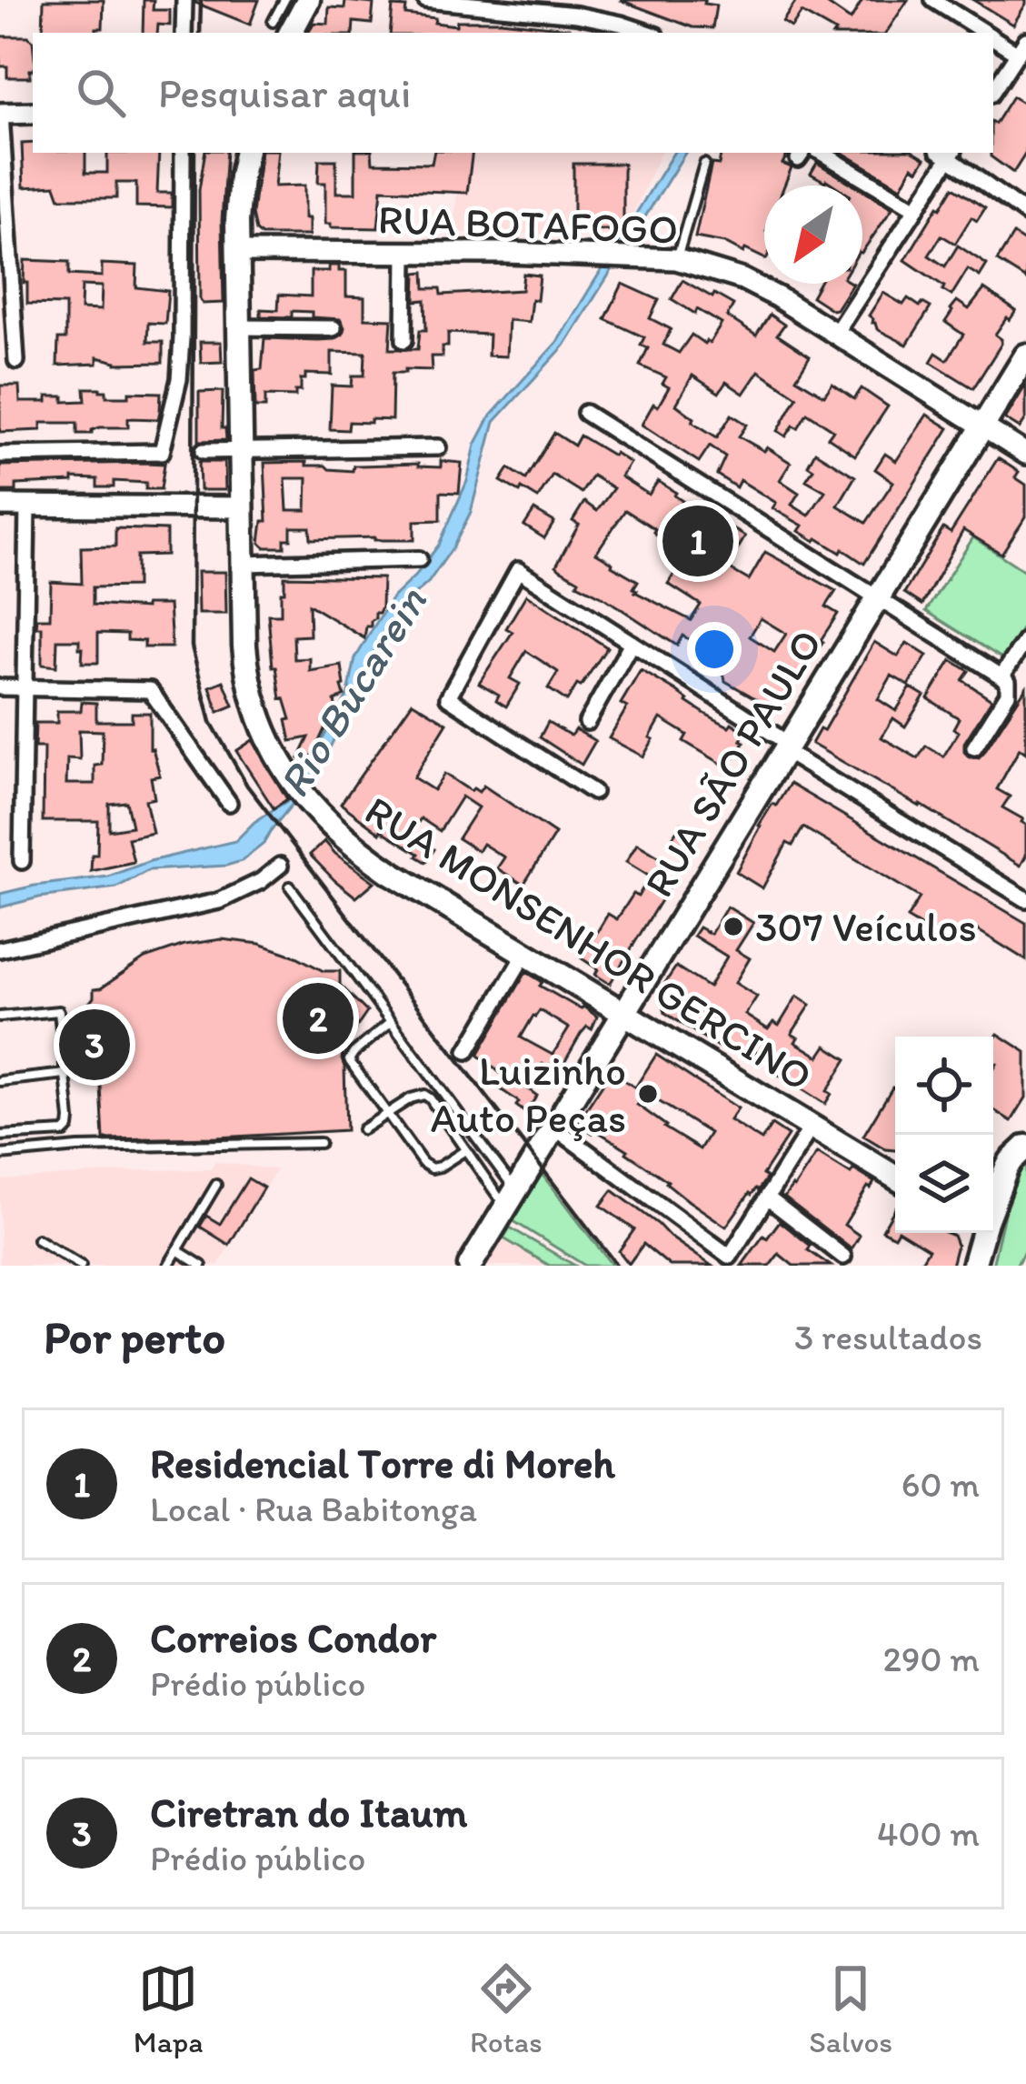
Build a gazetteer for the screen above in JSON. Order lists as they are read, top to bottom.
{
  "streets": {
    "main road": ["RUA SÃO PAULO", "RUA MONSENHOR GERCINO"],
    "street": ["RUA BOTAFOGO"]
  },
  "crossings": [
    ["RUA BOTAFOGO", "RUA SÃO PAULO"],
    ["RUA BOTAFOGO", "RUA MONSENHOR GERCINO"],
    ["RUA SÃO PAULO", "RUA MONSENHOR GERCINO"]
  ],
  "water": ["Rio Bucarein"],
  "places": ["307 Veículos", "Luizinho Auto Peças"],
  "north": "bottom left",
  "page": {
    "search": "Pesquisar aqui",
    "pins": ["1", "2", "3"],
    "heading": ["Por perto", "3 resultados"],
    "list": [
      {
        "mark": "1",
        "name": "Residencial Torre di Moreh",
        "note": "Local · Rua Babitonga",
        "value": "60 m"
      },
      {
        "mark": "2",
        "name": "Correios Condor",
        "note": "Prédio público",
        "value": "290 m"
      },
      {
        "mark": "3",
        "name": "Ciretran do Itaum",
        "note": "Prédio público",
        "value": "400 m"
      }
    ],
    "nav": ["Mapa", "Rotas", "Salvos"]
  }
}
